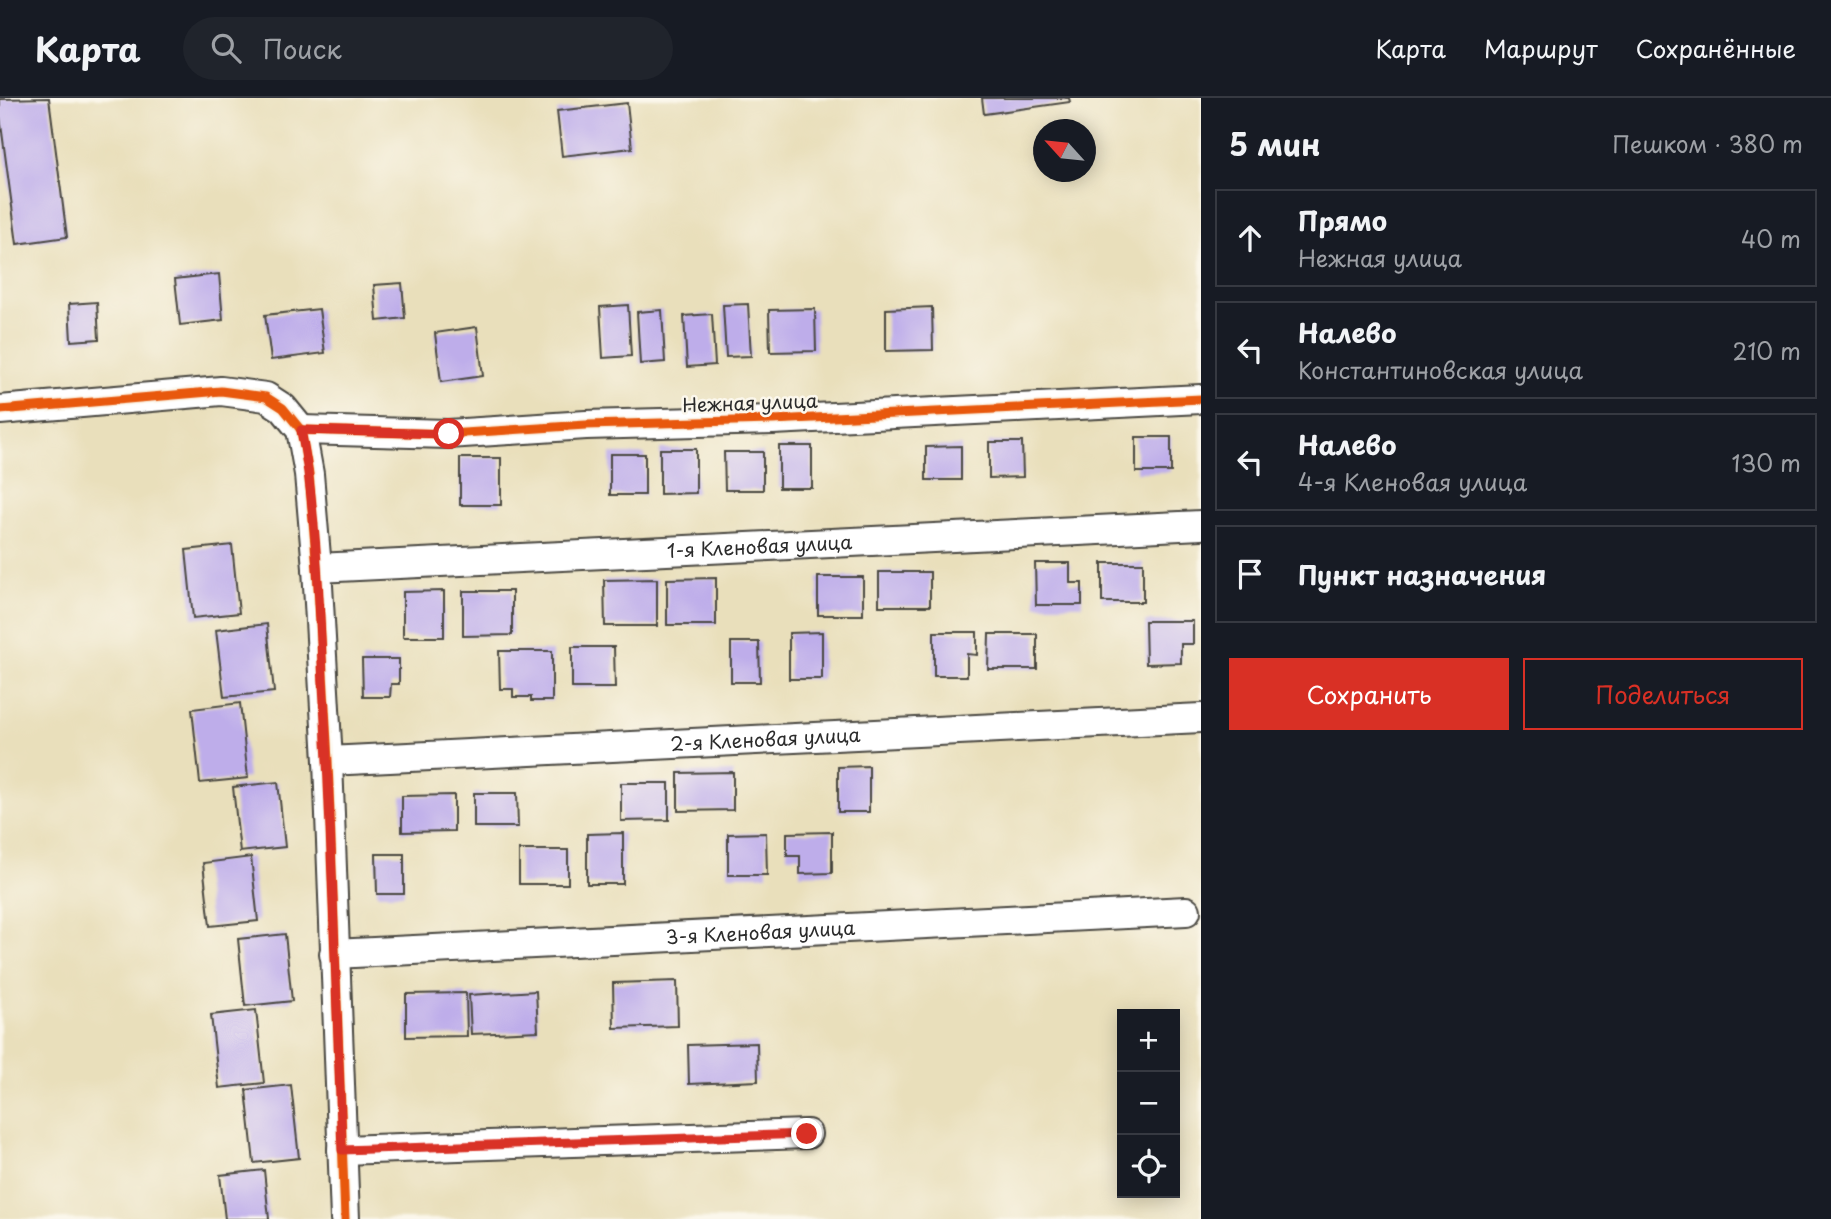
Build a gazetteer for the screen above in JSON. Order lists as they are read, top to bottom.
{
  "streets": {
    "street": [
      "Нежная улица",
      "1-я Кленовая улица",
      "2-я Кленовая улица",
      "3-я Кленовая улица"
    ]
  },
  "north": "top left",
  "page": {
    "header": "Карта",
    "search": "Поиск",
    "nav": ["Карта", "Маршрут", "Сохранённые"],
    "heading": ["5 мин", "Пешком · 380 m"],
    "list": [
      ["Прямо", "Нежная улица", "40 m"],
      ["Налево", "Константиновская улица", "210 m"],
      ["Налево", "4-я Кленовая улица", "130 m"],
      "Пункт назначения"
    ],
    "buttons": ["Сохранить", "Поделиться"],
    "map_buttons": ["+", "−"]
  }
}
